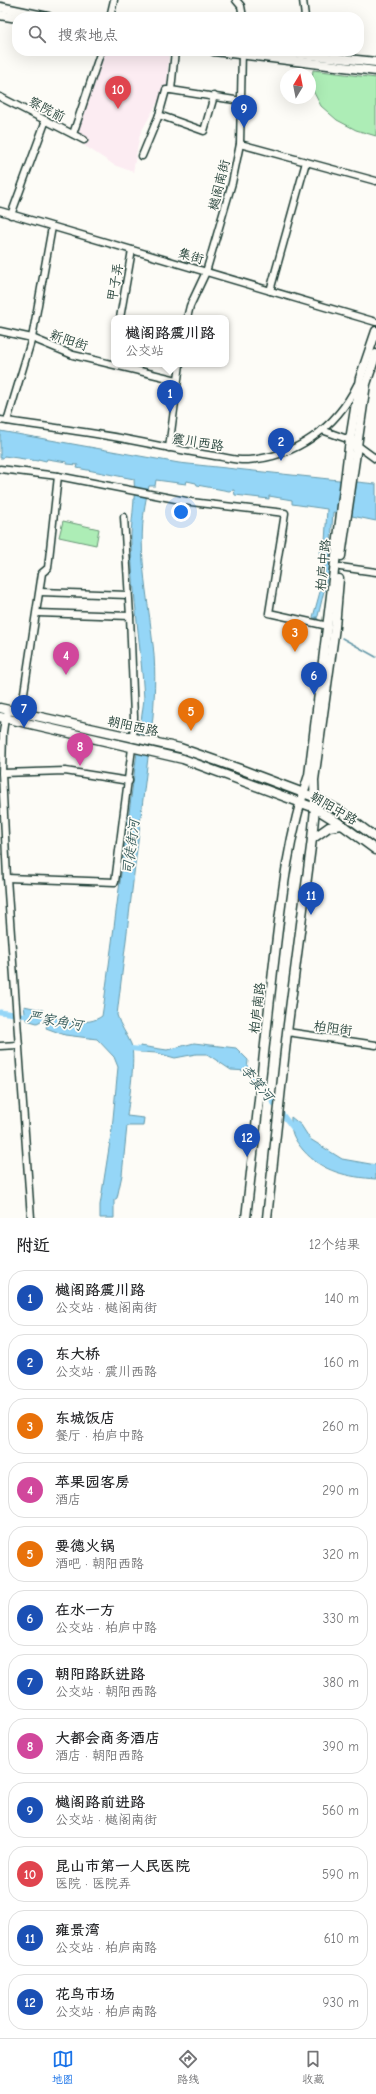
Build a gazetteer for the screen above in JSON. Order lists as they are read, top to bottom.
{
  "streets": {
    "main road": [
      "柏庐中路",
      "朝阳西路",
      "朝阳中路",
      "柏庐南路"
    ],
    "street": [
      "察院前",
      "樾阁南街",
      "集街",
      "甲子弄",
      "新阳街",
      "震川西路",
      "柏阳街"
    ]
  },
  "crossings": [
    ["樾阁南街", "集街"],
    ["集街", "甲子弄"],
    ["震川西路", "柏庐中路"],
    ["柏庐中路", "朝阳西路"],
    ["柏庐中路", "朝阳中路"],
    ["柏庐中路", "柏庐南路"],
    ["朝阳西路", "朝阳中路"],
    ["朝阳西路", "柏庐南路"],
    ["朝阳中路", "柏庐南路"]
  ],
  "water": ["司徒街河", "严家角河", "李箕河"],
  "north": "top",
  "page": {
    "search": "搜索地点",
    "pins": [
      "10",
      "9",
      "1",
      "2",
      "3",
      "4",
      "6",
      "7",
      "5",
      "8",
      "11",
      "12"
    ],
    "popup": ["樾阁路震川路", "公交站"],
    "heading": ["附近", "12个结果"],
    "list": [
      {
        "mark": "1",
        "name": "樾阁路震川路",
        "note": "公交站 · 樾阁南街",
        "value": "140 m"
      },
      {
        "mark": "2",
        "name": "东大桥",
        "note": "公交站 · 震川西路",
        "value": "160 m"
      },
      {
        "mark": "3",
        "name": "东城饭店",
        "note": "餐厅 · 柏庐中路",
        "value": "260 m"
      },
      {
        "mark": "4",
        "name": "苹果园客房",
        "note": "酒店",
        "value": "290 m"
      },
      {
        "mark": "5",
        "name": "要德火锅",
        "note": "酒吧 · 朝阳西路",
        "value": "320 m"
      },
      {
        "mark": "6",
        "name": "在水一方",
        "note": "公交站 · 柏庐中路",
        "value": "330 m"
      },
      {
        "mark": "7",
        "name": "朝阳路跃进路",
        "note": "公交站 · 朝阳西路",
        "value": "380 m"
      },
      {
        "mark": "8",
        "name": "大都会商务酒店",
        "note": "酒店 · 朝阳西路",
        "value": "390 m"
      },
      {
        "mark": "9",
        "name": "樾阁路前进路",
        "note": "公交站 · 樾阁南街",
        "value": "560 m"
      },
      {
        "mark": "10",
        "name": "昆山市第一人民医院",
        "note": "医院 · 医院弄",
        "value": "590 m"
      },
      {
        "mark": "11",
        "name": "雍景湾",
        "note": "公交站 · 柏庐南路",
        "value": "610 m"
      },
      {
        "mark": "12",
        "name": "花鸟市场",
        "note": "公交站 · 柏庐南路",
        "value": "930 m"
      }
    ],
    "nav": ["地图", "路线", "收藏"]
  }
}
